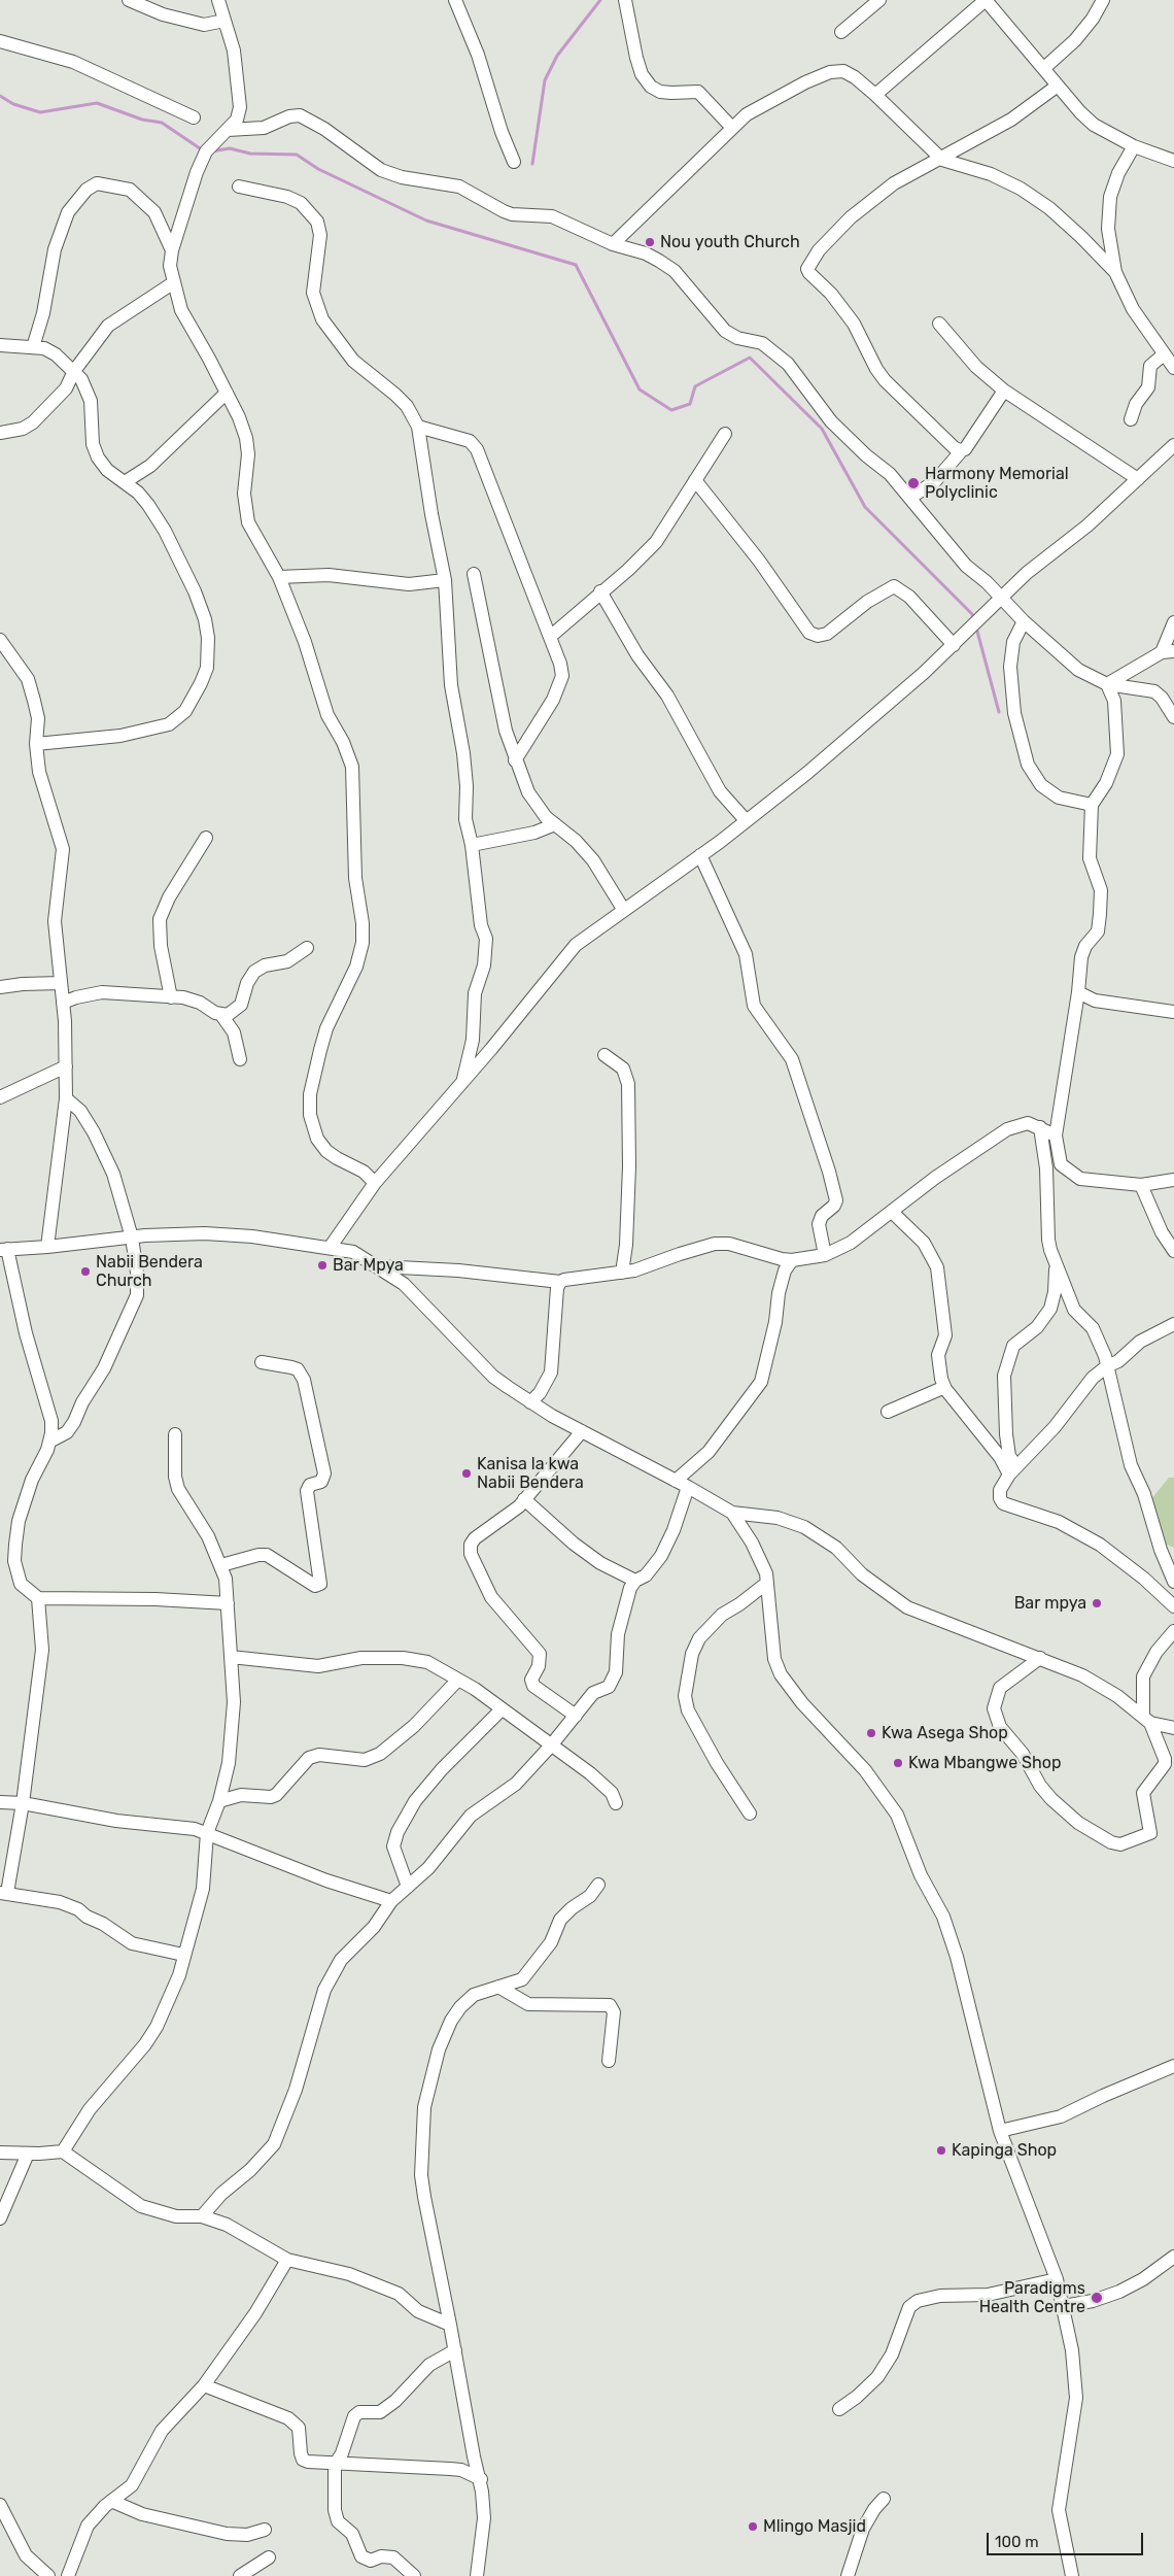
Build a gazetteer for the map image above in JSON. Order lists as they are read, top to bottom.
{
  "places": [
    "Nou youth Church",
    "Harmony Memorial Polyclinic",
    "Bar Mpya",
    "Nabii Bendera Church",
    "Kanisa la kwa Nabii Bendera",
    "Bar mpya",
    "Kwa Asega Shop",
    "Kwa Mbangwe Shop",
    "Kapinga Shop",
    "Paradigms Health Centre",
    "Mlingo Masjid"
  ],
  "scale_bar": "100 m"
}
